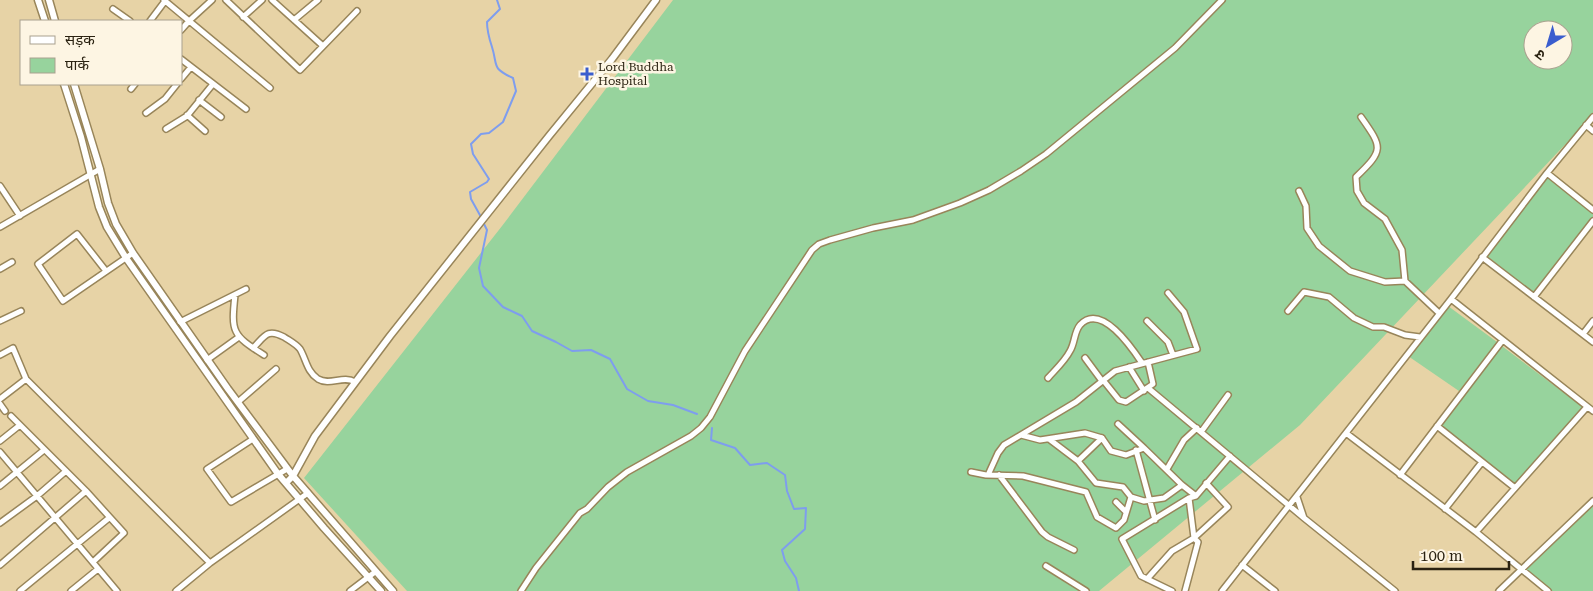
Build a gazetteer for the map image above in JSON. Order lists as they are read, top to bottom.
{
  "places": {
    "health": ["Lord Buddha Hospital"]
  },
  "legend": ["सड़क", "पार्क"],
  "scale_bar": "100 m",
  "north": "bottom left"
}
